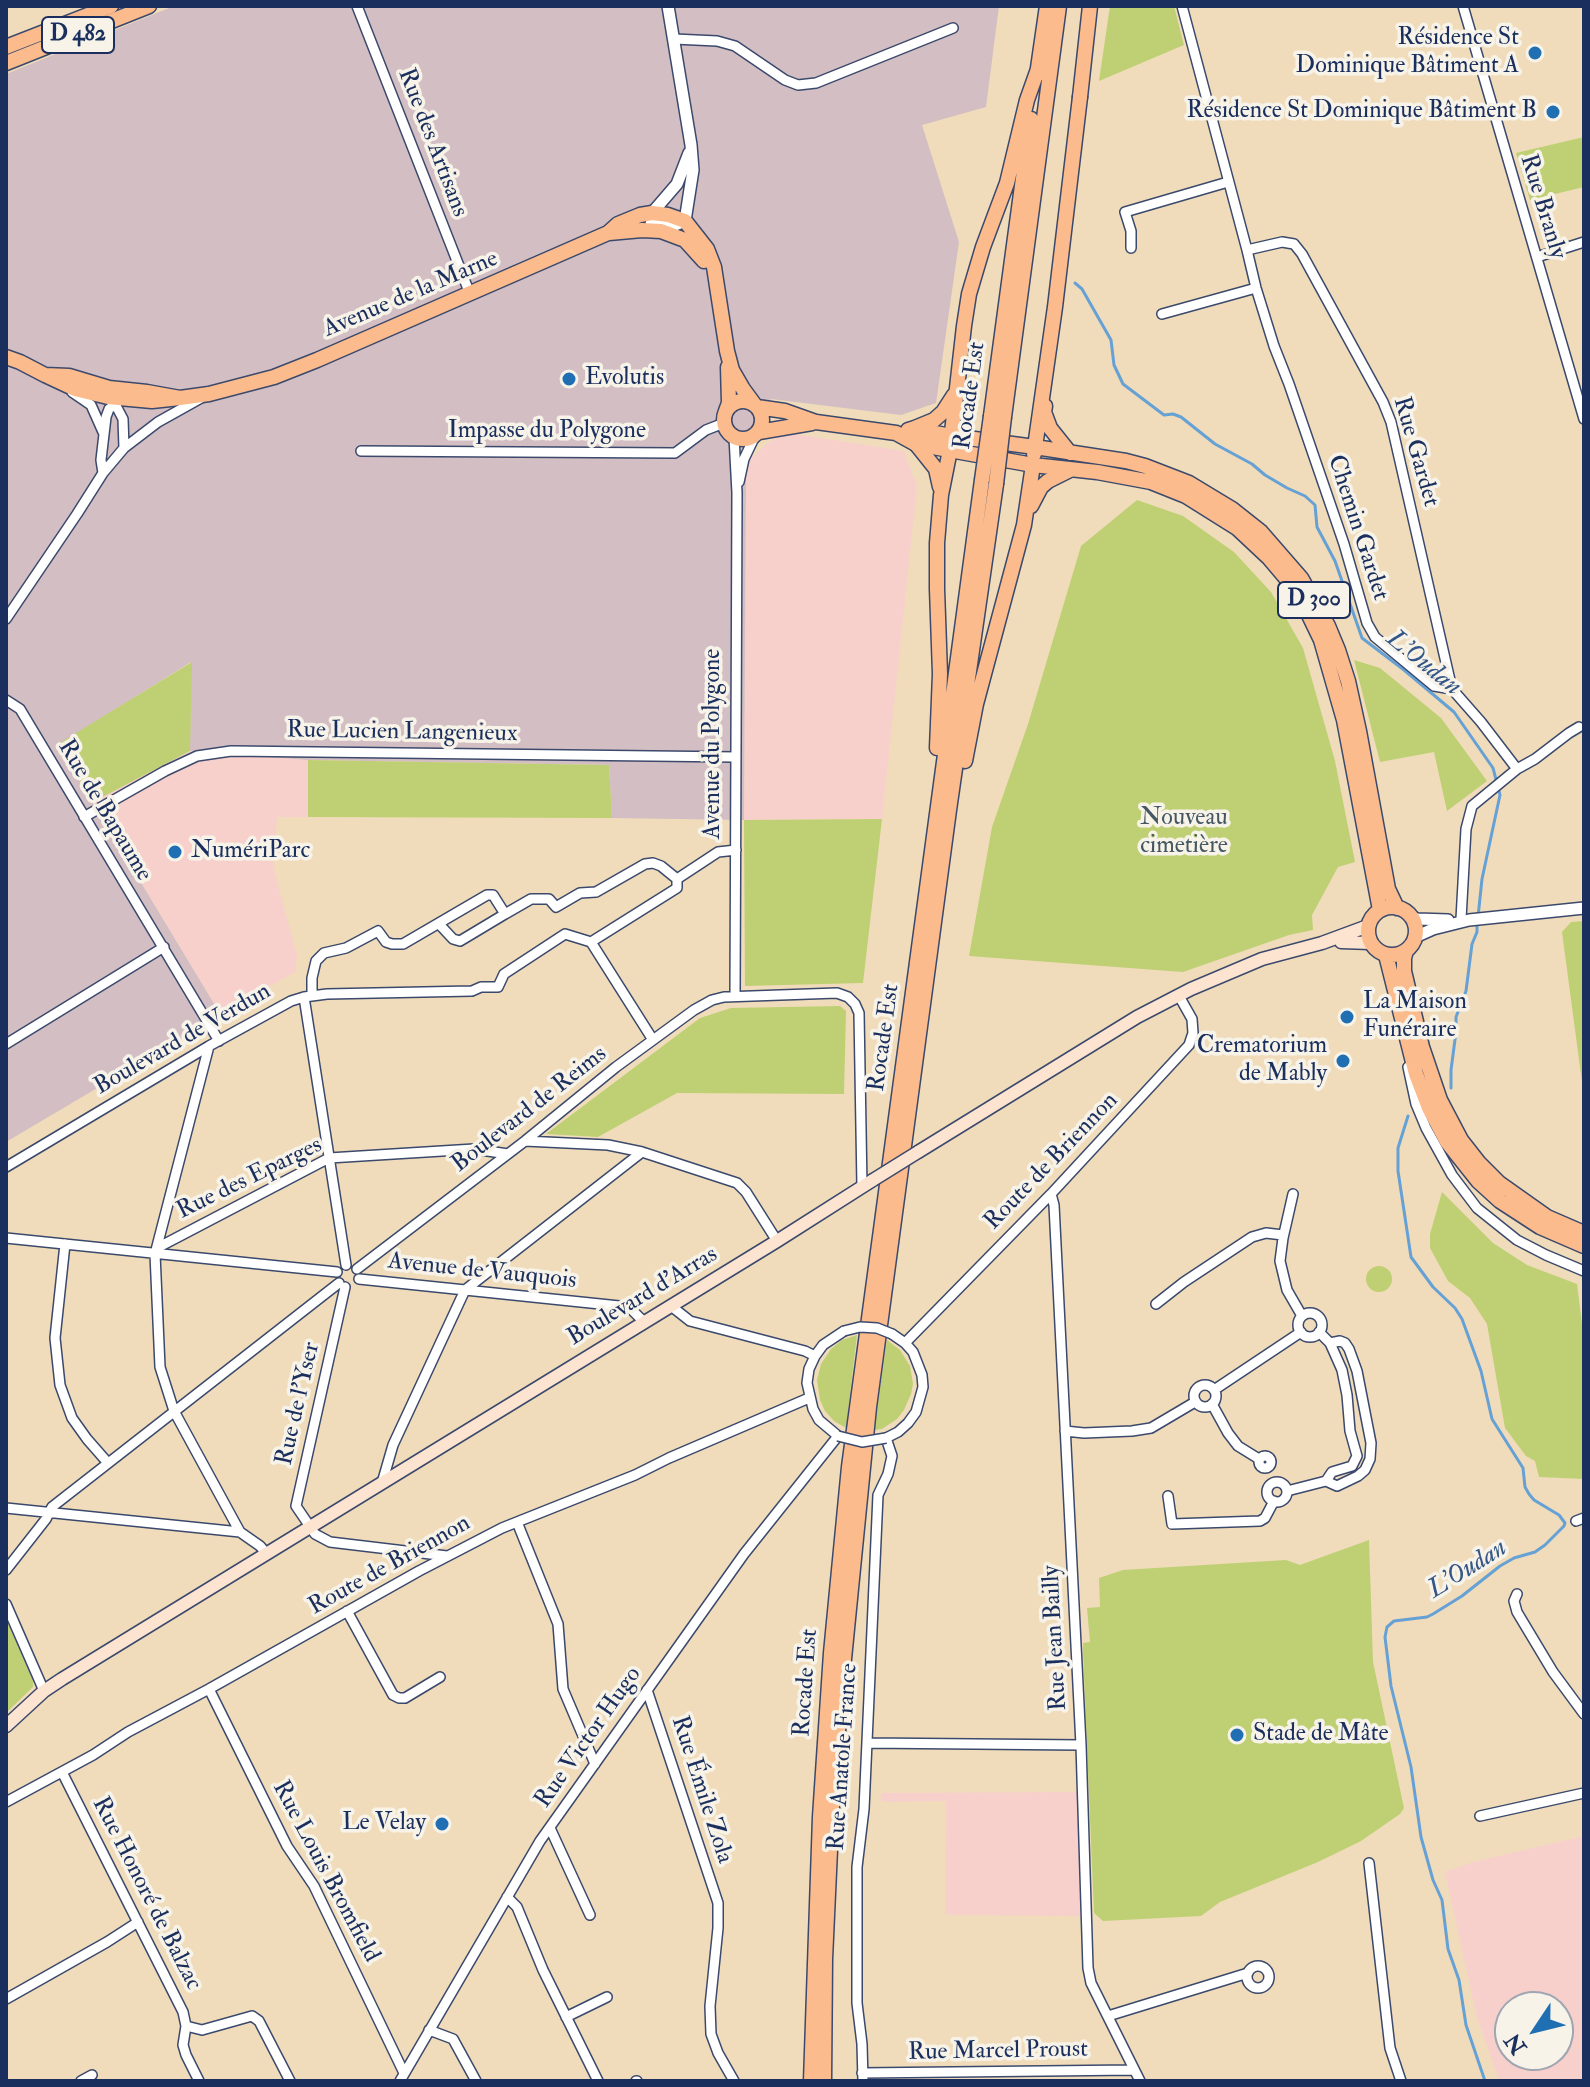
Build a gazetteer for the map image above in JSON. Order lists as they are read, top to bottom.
{
  "streets": {
    "main road": [
      "D 482",
      "Avenue de la Marne",
      "Rocade Est",
      "D 300",
      "Boulevard d'Arras"
    ],
    "street": [
      "Rue des Artisans",
      "Rue Branly",
      "Impasse du Polygone",
      "Rue Gardet",
      "Chemin Gardet",
      "Rue Lucien Langenieux",
      "Avenue du Polygone",
      "Rue de Bapaume",
      "Boulevard de Verdun",
      "Boulevard de Reims",
      "Route de Briennon",
      "Rue des Eparges",
      "Avenue de Vauquois",
      "Rue de l'Yser",
      "Rue Jean Bailly",
      "Rue Victor Hugo",
      "Rue Anatole France",
      "Rue Émile Zola",
      "Rue Louis Bromfield",
      "Rue Honoré de Balzac",
      "Rue Marcel Proust"
    ]
  },
  "crossings": [
    ["Rue des Artisans", "Avenue de la Marne"],
    ["Impasse du Polygone", "Avenue du Polygone"],
    ["Rue Gardet", "Chemin Gardet"],
    ["D 300", "Boulevard d'Arras"],
    ["Rue Lucien Langenieux", "Avenue du Polygone"],
    ["Rue Lucien Langenieux", "Rue de Bapaume"],
    ["Avenue du Polygone", "Boulevard de Reims"],
    ["Rue de Bapaume", "Boulevard de Verdun"],
    ["Boulevard de Reims", "Rue des Eparges"],
    ["Boulevard de Reims", "Avenue de Vauquois"],
    ["Boulevard de Reims", "Boulevard d'Arras"],
    ["Boulevard de Reims", "Rue de l'Yser"],
    ["Route de Briennon", "Boulevard d'Arras"],
    ["Route de Briennon", "Rue Jean Bailly"],
    ["Route de Briennon", "Rue Victor Hugo"],
    ["Route de Briennon", "Rue Anatole France"],
    ["Route de Briennon", "Rue Louis Bromfield"],
    ["Route de Briennon", "Rue Honoré de Balzac"],
    ["Avenue de Vauquois", "Boulevard d'Arras"],
    ["Avenue de Vauquois", "Rue de l'Yser"],
    ["Boulevard d'Arras", "Rue de l'Yser"],
    ["Rue Jean Bailly", "Rue Marcel Proust"],
    ["Rue Victor Hugo", "Rue Anatole France"],
    ["Rue Victor Hugo", "Rue Émile Zola"],
    ["Rue Victor Hugo", "Rue Louis Bromfield"],
    ["Rue Anatole France", "Rue Marcel Proust"]
  ],
  "water": ["L'Oudan"],
  "parks": ["Nouveau cimetière"],
  "places": [
    "Résidence St Dominique Bâtiment A",
    "Résidence St Dominique Bâtiment B",
    "Evolutis",
    "NumériParc",
    "La Maison Funéraire",
    "Crematorium de Mably",
    "Stade de Mâte",
    "Le Velay"
  ],
  "north": "bottom left"
}
